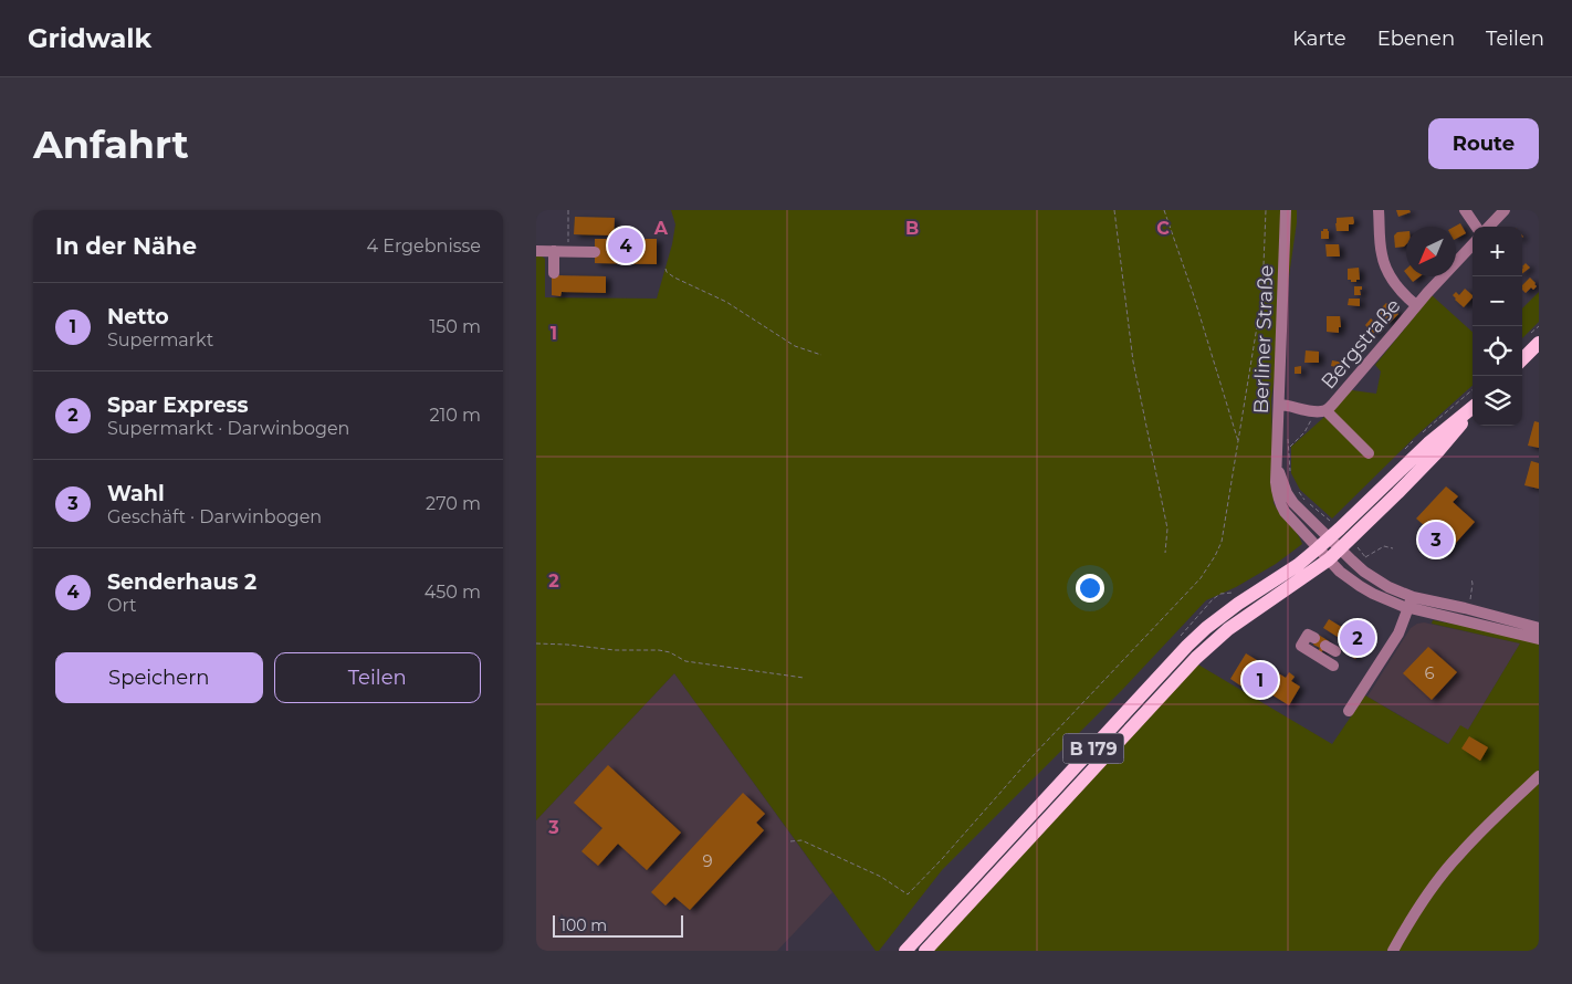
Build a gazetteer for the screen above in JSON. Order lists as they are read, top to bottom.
{
  "streets": {
    "main road": ["B 179"],
    "street": ["Berliner Straße", "Bergstraße"]
  },
  "crossings": [
    ["Berliner Straße", "Bergstraße"],
    ["Berliner Straße", "B 179"]
  ],
  "house_numbers": ["6", "9"],
  "scale_bar": "100 m",
  "north": "bottom left",
  "page": {
    "header": "Gridwalk",
    "nav": ["Karte", "Ebenen", "Teilen"],
    "buttons": [
      "Route",
      ["Speichern", "Teilen"]
    ],
    "title": "Anfahrt",
    "heading": ["In der Nähe", "4 Ergebnisse"],
    "pins": [
      "4",
      "3",
      "2",
      "1"
    ],
    "map_buttons": ["+", "−"],
    "list": [
      {
        "mark": "1",
        "name": "Netto",
        "note": "Supermarkt",
        "value": "150 m"
      },
      {
        "mark": "2",
        "name": "Spar Express",
        "note": "Supermarkt · Darwinbogen",
        "value": "210 m"
      },
      {
        "mark": "3",
        "name": "Wahl",
        "note": "Geschäft · Darwinbogen",
        "value": "270 m"
      },
      {
        "mark": "4",
        "name": "Senderhaus 2",
        "note": "Ort",
        "value": "450 m"
      }
    ],
    "scale": "100 m"
  },
  "grid": {
    "columns": ["A", "B", "C"],
    "rows": ["1", "2", "3"]
  }
}
